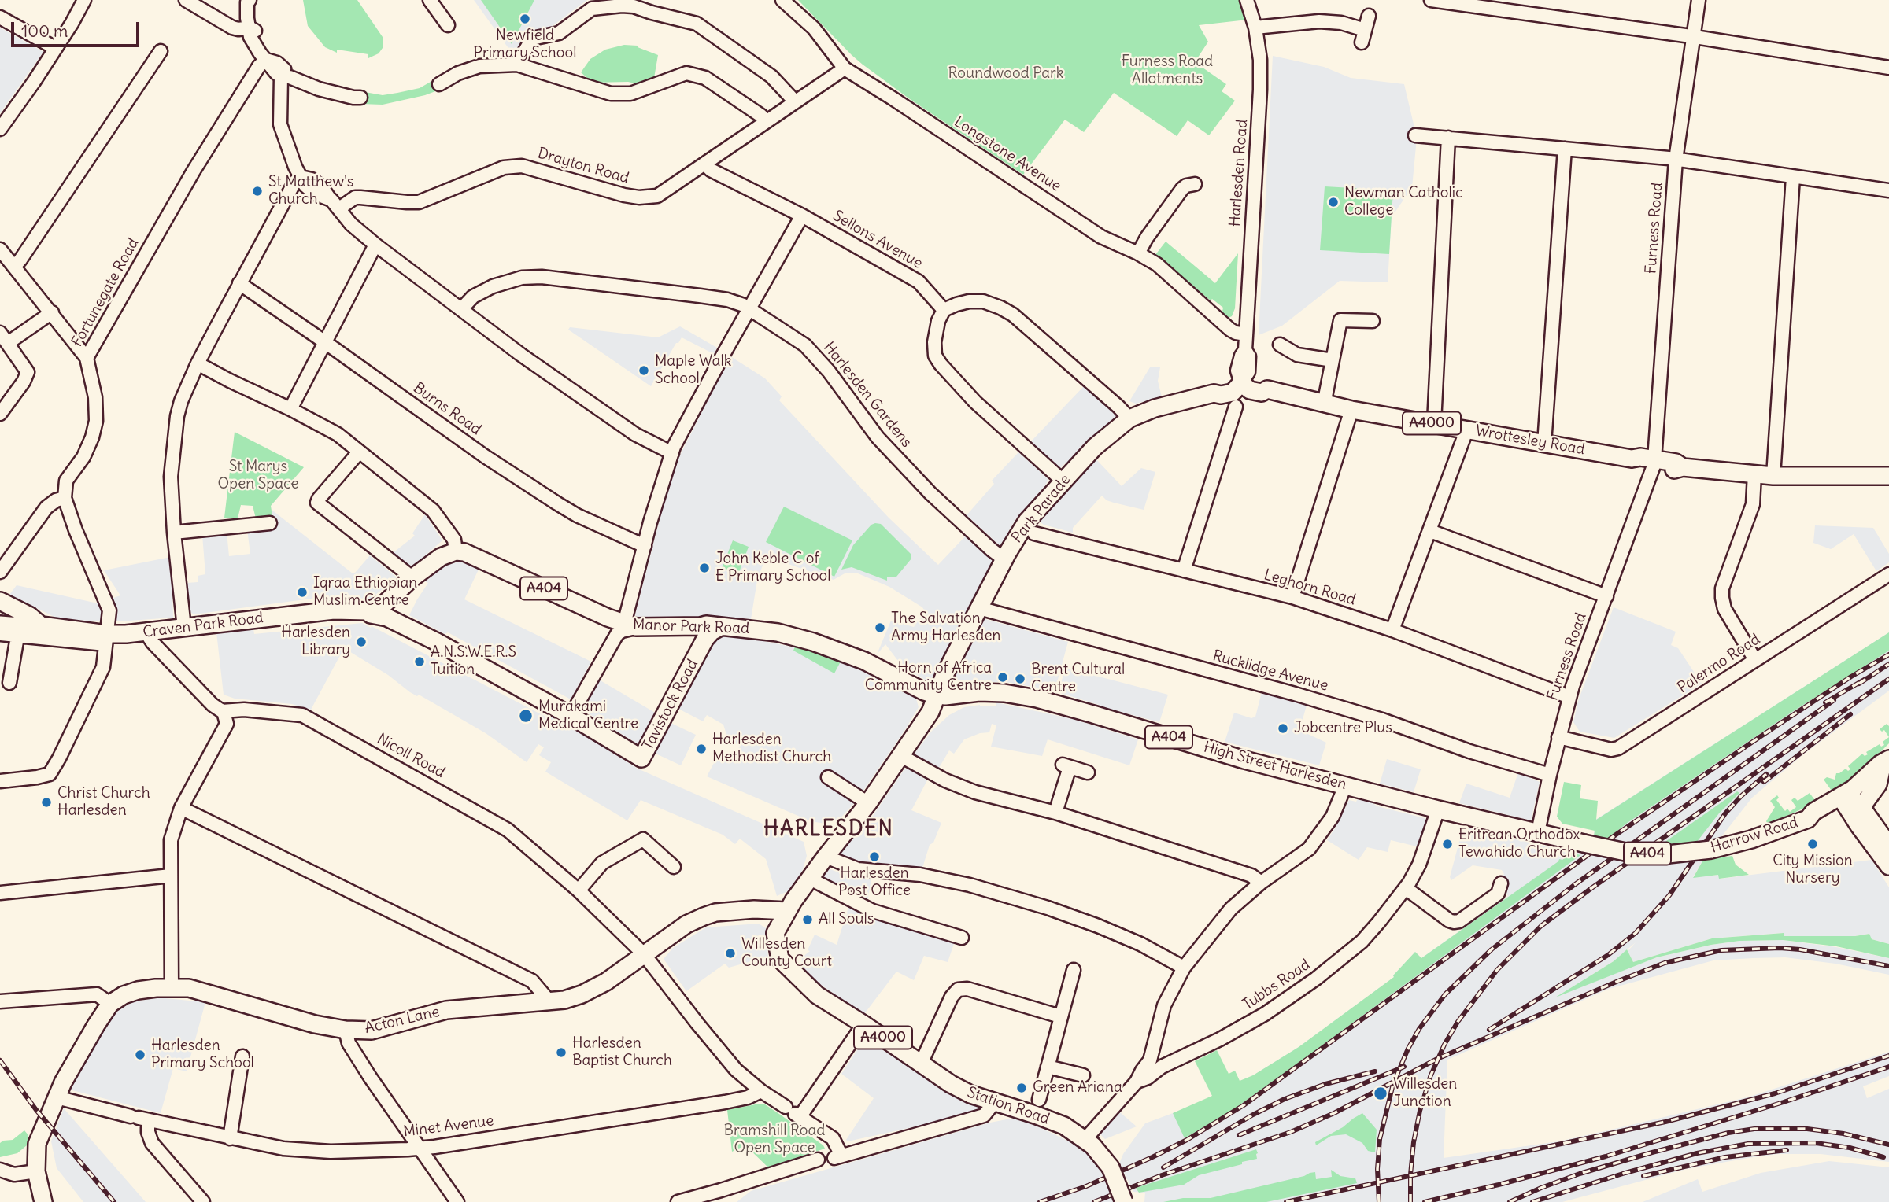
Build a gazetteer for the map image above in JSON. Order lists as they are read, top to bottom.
{
  "streets": {
    "main road": [
      "A4000",
      "Wrottesley Road",
      "Park Parade",
      "A404",
      "Craven Park Road",
      "Manor Park Road",
      "Tavistock Road",
      "High Street Harlesden",
      "Harrow Road",
      "Acton Lane",
      "Station Road"
    ],
    "street": [
      "Longstone Avenue",
      "Drayton Road",
      "Harlesden Road",
      "Furness Road",
      "Sellons Avenue",
      "Fortunegate Road",
      "Harlesden Gardens",
      "Burns Road",
      "Leghorn Road",
      "Palermo Road",
      "Rucklidge Avenue",
      "Nicoll Road",
      "Tubbs Road",
      "Minet Avenue"
    ]
  },
  "crossings": [
    ["Longstone Avenue", "Drayton Road"],
    ["Longstone Avenue", "Harlesden Road"],
    ["Drayton Road", "Sellons Avenue"],
    ["Harlesden Road", "Wrottesley Road"],
    ["Harlesden Road", "Park Parade"],
    ["Harlesden Road", "Leghorn Road"],
    ["Furness Road", "Wrottesley Road"],
    ["Furness Road", "Leghorn Road"],
    ["Furness Road", "Palermo Road"],
    ["Furness Road", "Rucklidge Avenue"],
    ["Furness Road", "High Street Harlesden"],
    ["Furness Road", "Harrow Road"],
    ["Harlesden Gardens", "Park Parade"],
    ["Wrottesley Road", "Park Parade"],
    ["Park Parade", "Manor Park Road"],
    ["Park Parade", "Rucklidge Avenue"],
    ["Park Parade", "High Street Harlesden"],
    ["Craven Park Road", "Tavistock Road"],
    ["Manor Park Road", "Tavistock Road"],
    ["Manor Park Road", "High Street Harlesden"],
    ["Nicoll Road", "Acton Lane"],
    ["Nicoll Road", "Station Road"],
    ["Nicoll Road", "Minet Avenue"],
    ["High Street Harlesden", "Harrow Road"],
    ["High Street Harlesden", "Tubbs Road"],
    ["Tubbs Road", "Station Road"]
  ],
  "districts": ["HARLESDEN"],
  "parks": [
    "Furness Road Allotments",
    "Roundwood Park",
    "St Marys Open Space",
    "Bramshill Road Open Space"
  ],
  "places": [
    "Newfield Primary School",
    "St Matthew's Church",
    "Newman Catholic College",
    "Maple Walk School",
    "John Keble C of E Primary School",
    "Iqraa Ethiopian Muslim Centre",
    "The Salvation Army Harlesden",
    "Harlesden Library",
    "A.N.S.W.E.R.S Tuition",
    "Horn of Africa Community Centre",
    "Brent Cultural Centre",
    "Murakami Medical Centre",
    "Jobcentre Plus",
    "Harlesden Methodist Church",
    "Christ Church Harlesden",
    "Eritrean Orthodox Tewahido Church",
    "City Mission Nursery",
    "Harlesden Post Office",
    "All Souls",
    "Willesden County Court",
    "Harlesden Baptist Church",
    "Harlesden Primary School",
    "Green Ariana",
    "Willesden Junction"
  ],
  "scale_bar": "100 m"
}
